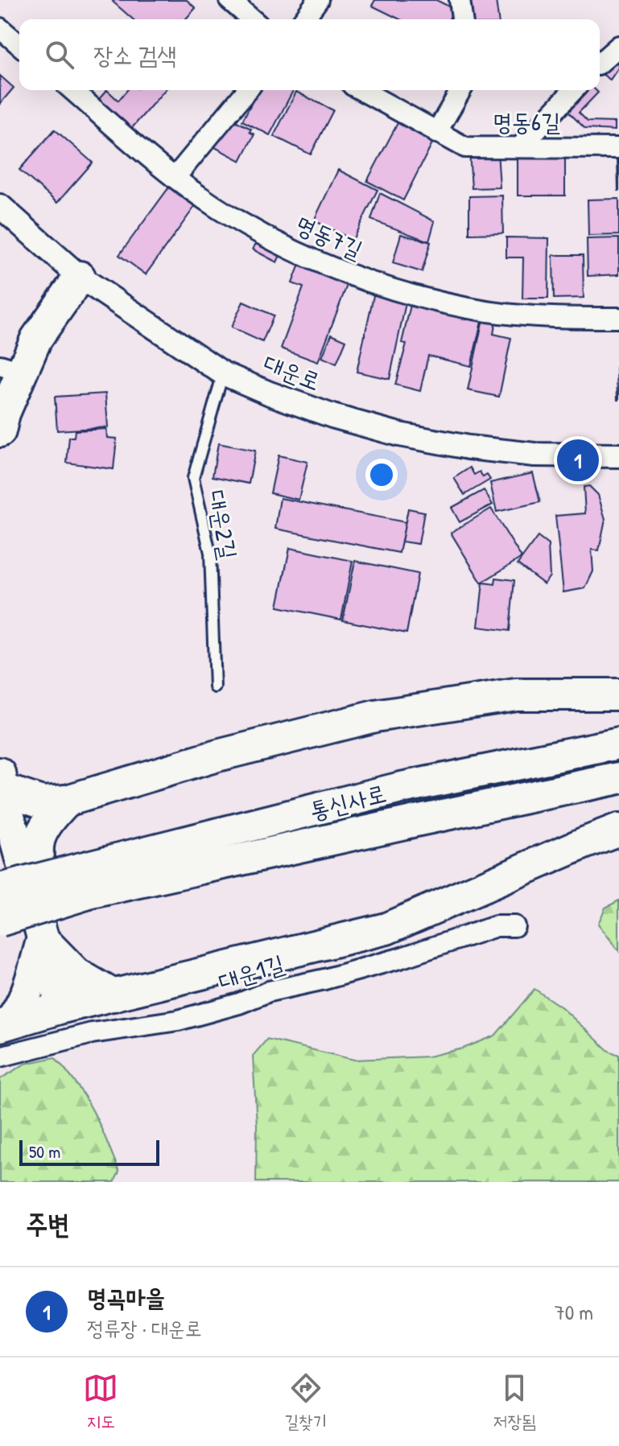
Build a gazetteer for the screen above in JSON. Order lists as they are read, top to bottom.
{
  "streets": {
    "highway": ["통신사로"],
    "street": [
      "명동6길",
      "명동7길",
      "대운로",
      "대운1길"
    ],
    "lane": ["대운2길"]
  },
  "crossings": [
    ["대운로", "대운2길"]
  ],
  "scale_bar": "50 m",
  "page": {
    "search": "장소 검색",
    "pins": "1",
    "scale": "50 m",
    "heading": "주변",
    "list": [
      {
        "mark": "1",
        "name": "명곡마을",
        "note": "정류장 · 대운로",
        "value": "70 m"
      }
    ],
    "nav": ["지도", "길찾기", "저장됨"]
  }
}
